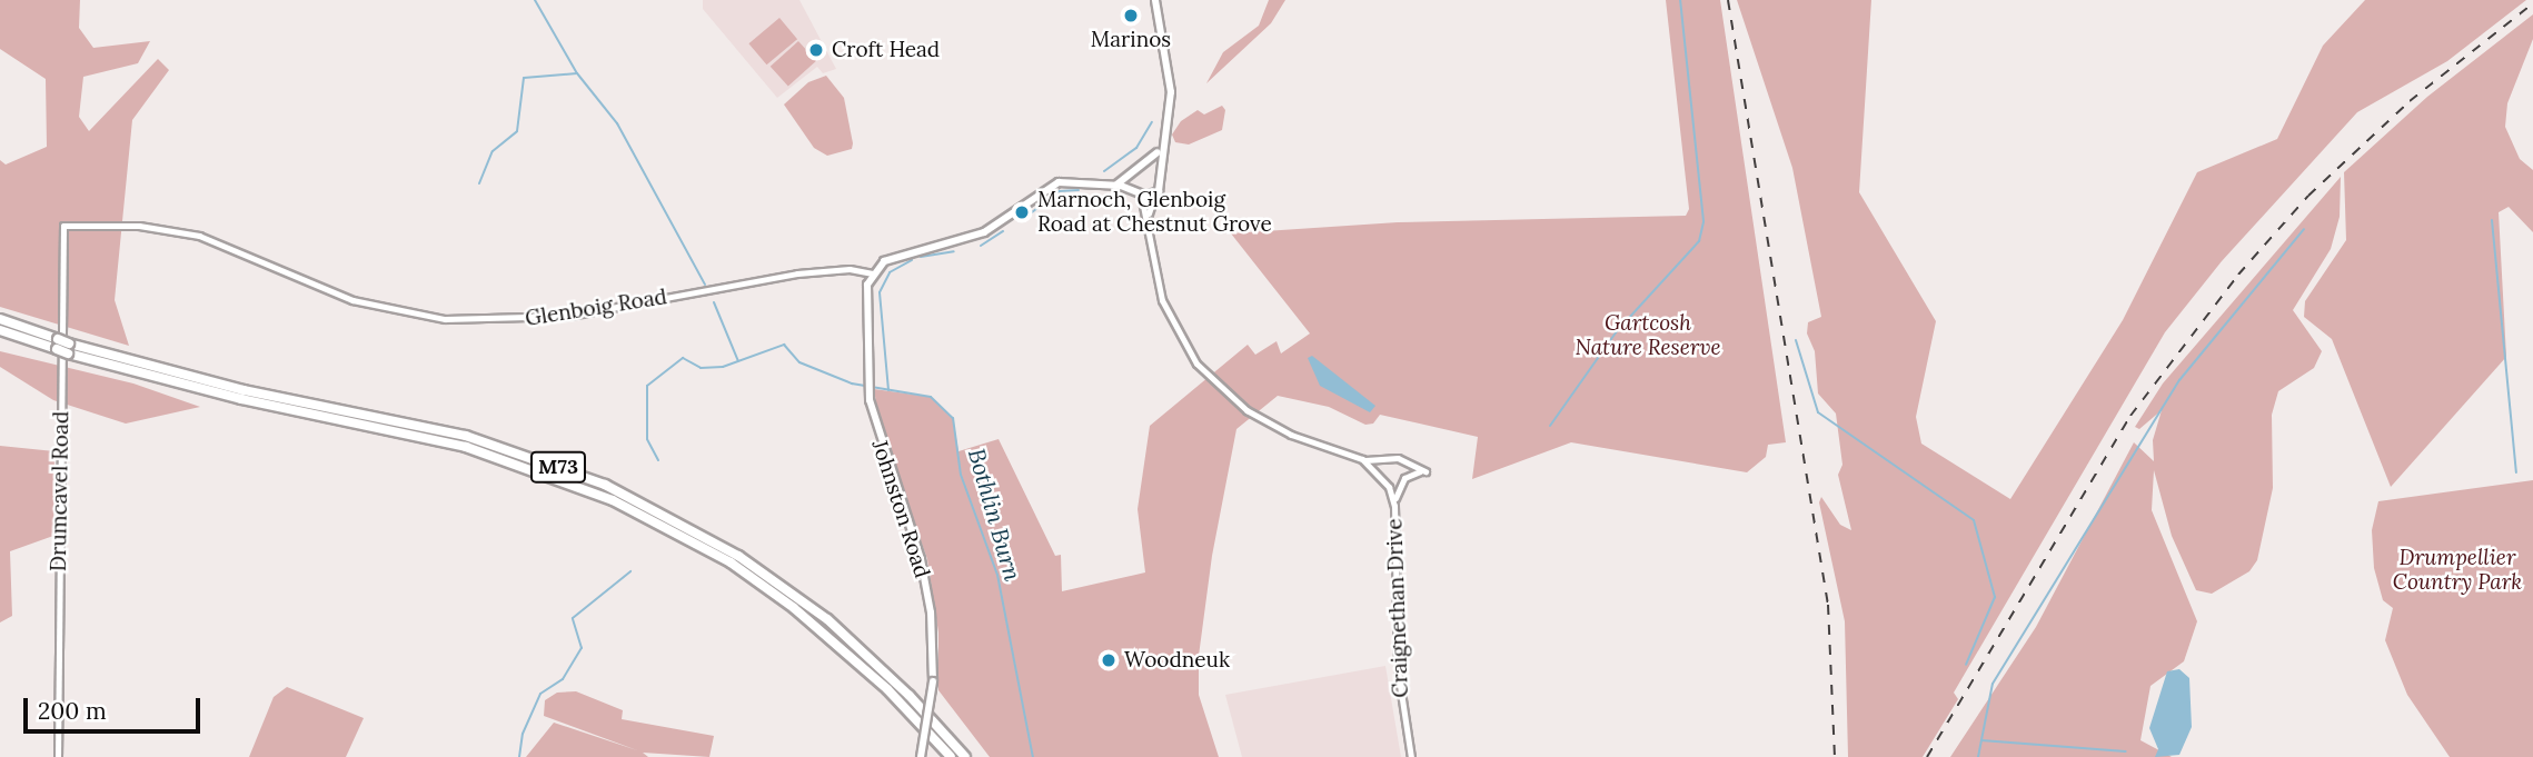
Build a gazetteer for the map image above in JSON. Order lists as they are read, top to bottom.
{
  "streets": {
    "highway": ["M73"],
    "main road": ["Johnston Road"],
    "street": ["Glenboig Road", "Drumcavel Road", "Craignethan Drive"]
  },
  "crossings": [
    ["Glenboig Road", "Drumcavel Road"],
    ["Glenboig Road", "Johnston Road"]
  ],
  "water": ["Bothlin Burn"],
  "parks": ["Gartcosh Nature Reserve", "Drumpellier Country Park"],
  "places": [
    "Marinos",
    "Croft Head",
    "Marnoch, Glenboig Road at Chestnut Grove",
    "Woodneuk"
  ],
  "scale_bar": "200 m"
}
